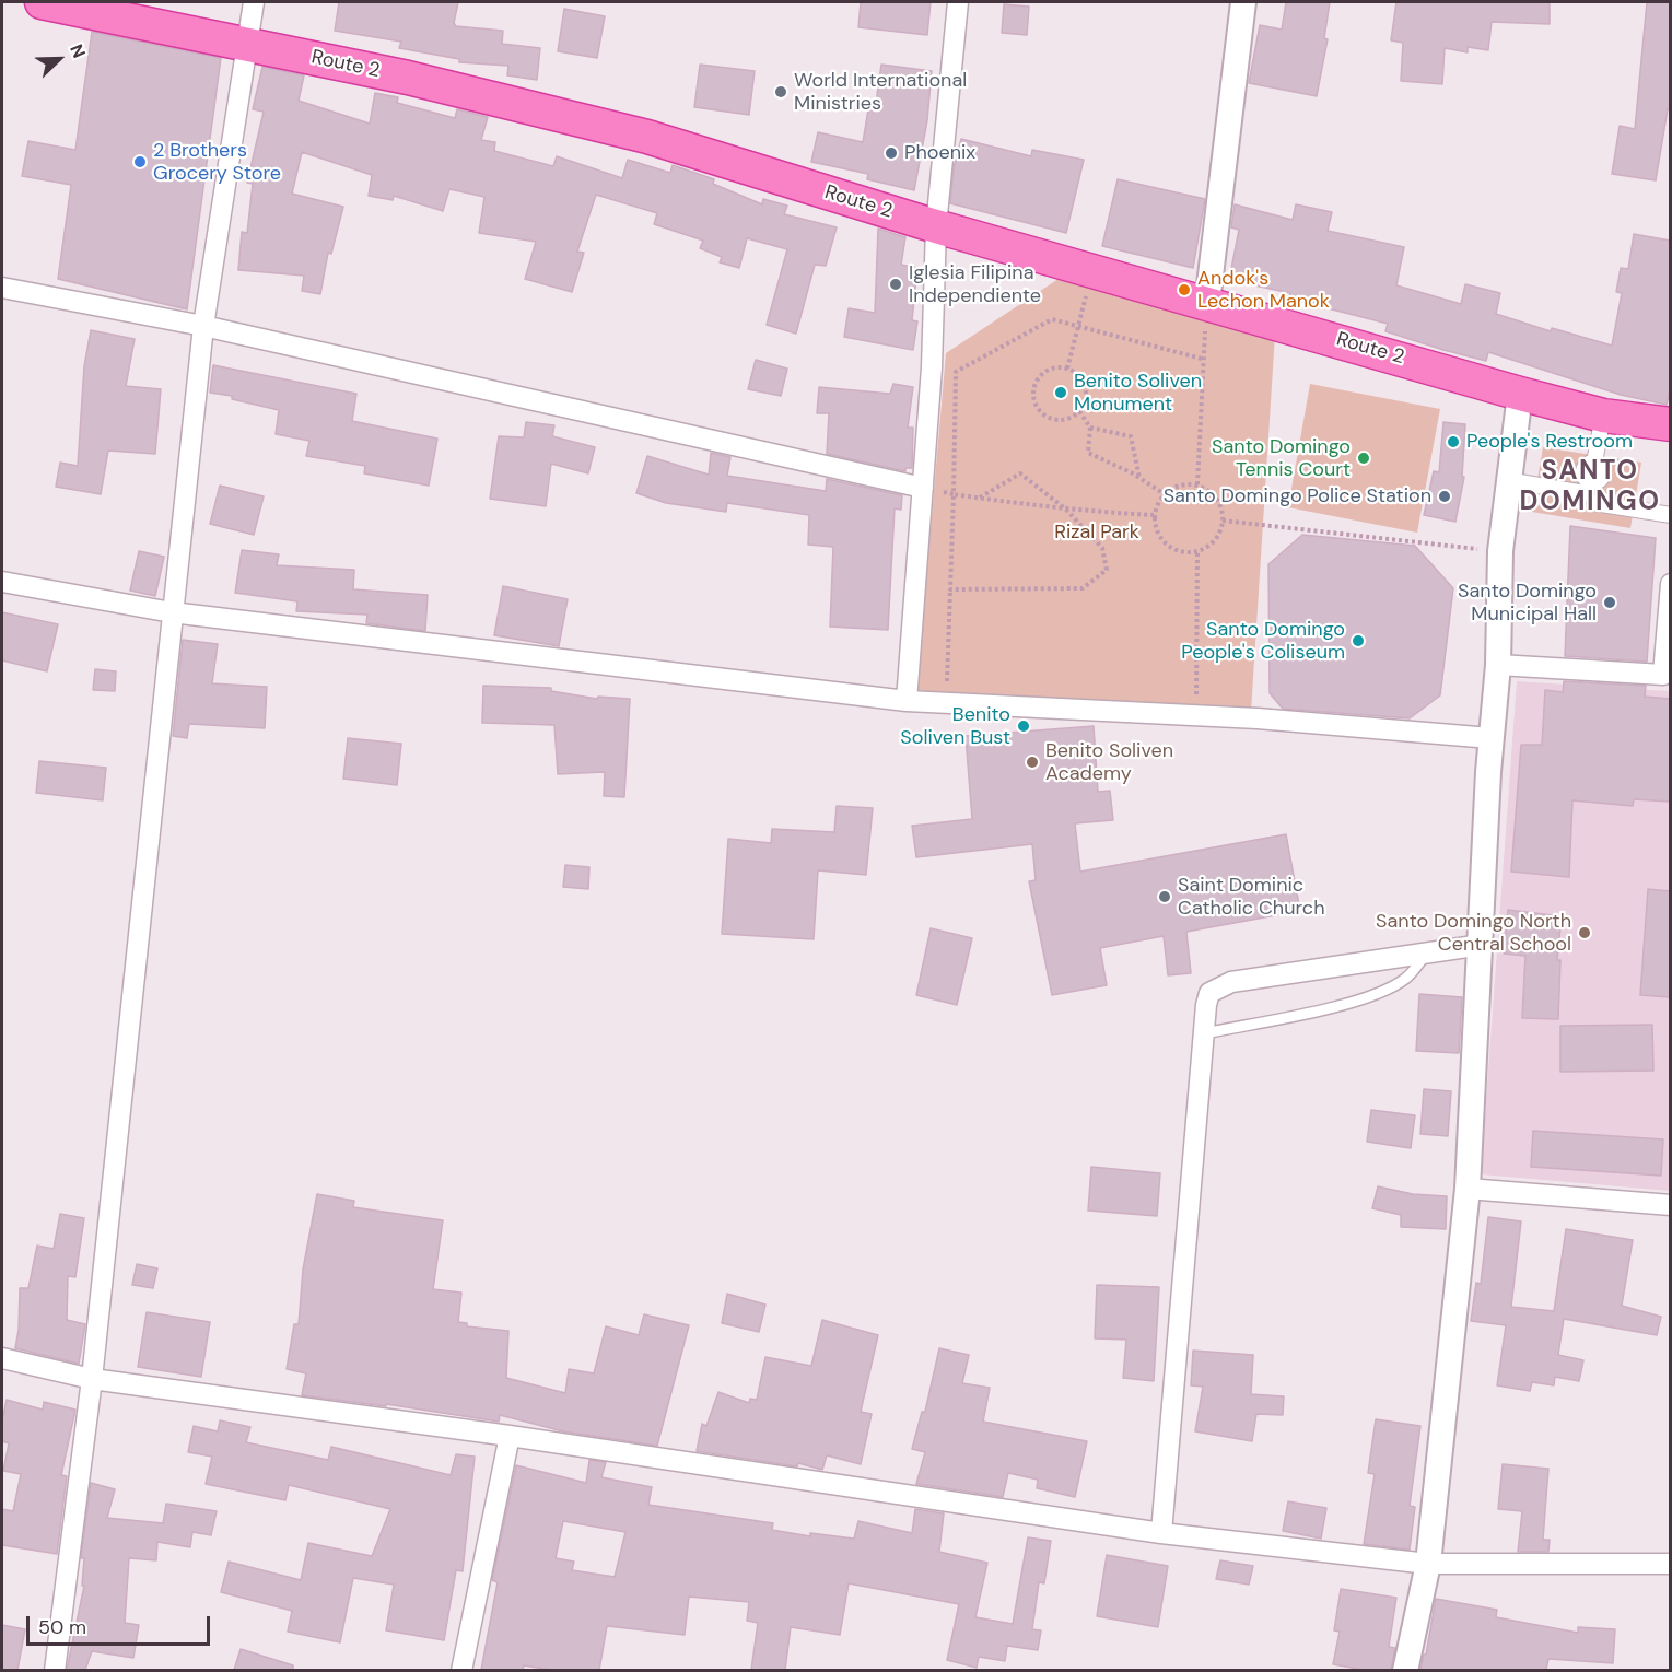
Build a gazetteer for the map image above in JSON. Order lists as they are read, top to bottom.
{
  "streets": {
    "highway": ["Route 2"]
  },
  "districts": ["SANTO DOMINGO"],
  "parks": ["Rizal Park"],
  "places": [
    "World International Ministries",
    "Phoenix",
    "2 Brothers Grocery Store",
    "Iglesia Filipina Independiente",
    "Andok's Lechon Manok",
    "Benito Soliven Monument",
    "People's Restroom",
    "Santo Domingo Tennis Court",
    "Santo Domingo Police Station",
    "Santo Domingo Municipal Hall",
    "Santo Domingo People's Coliseum",
    "Benito Soliven Bust",
    "Benito Soliven Academy",
    "Saint Dominic Catholic Church",
    "Santo Domingo North Central School"
  ],
  "scale_bar": "50 m",
  "north": "top right"
}
